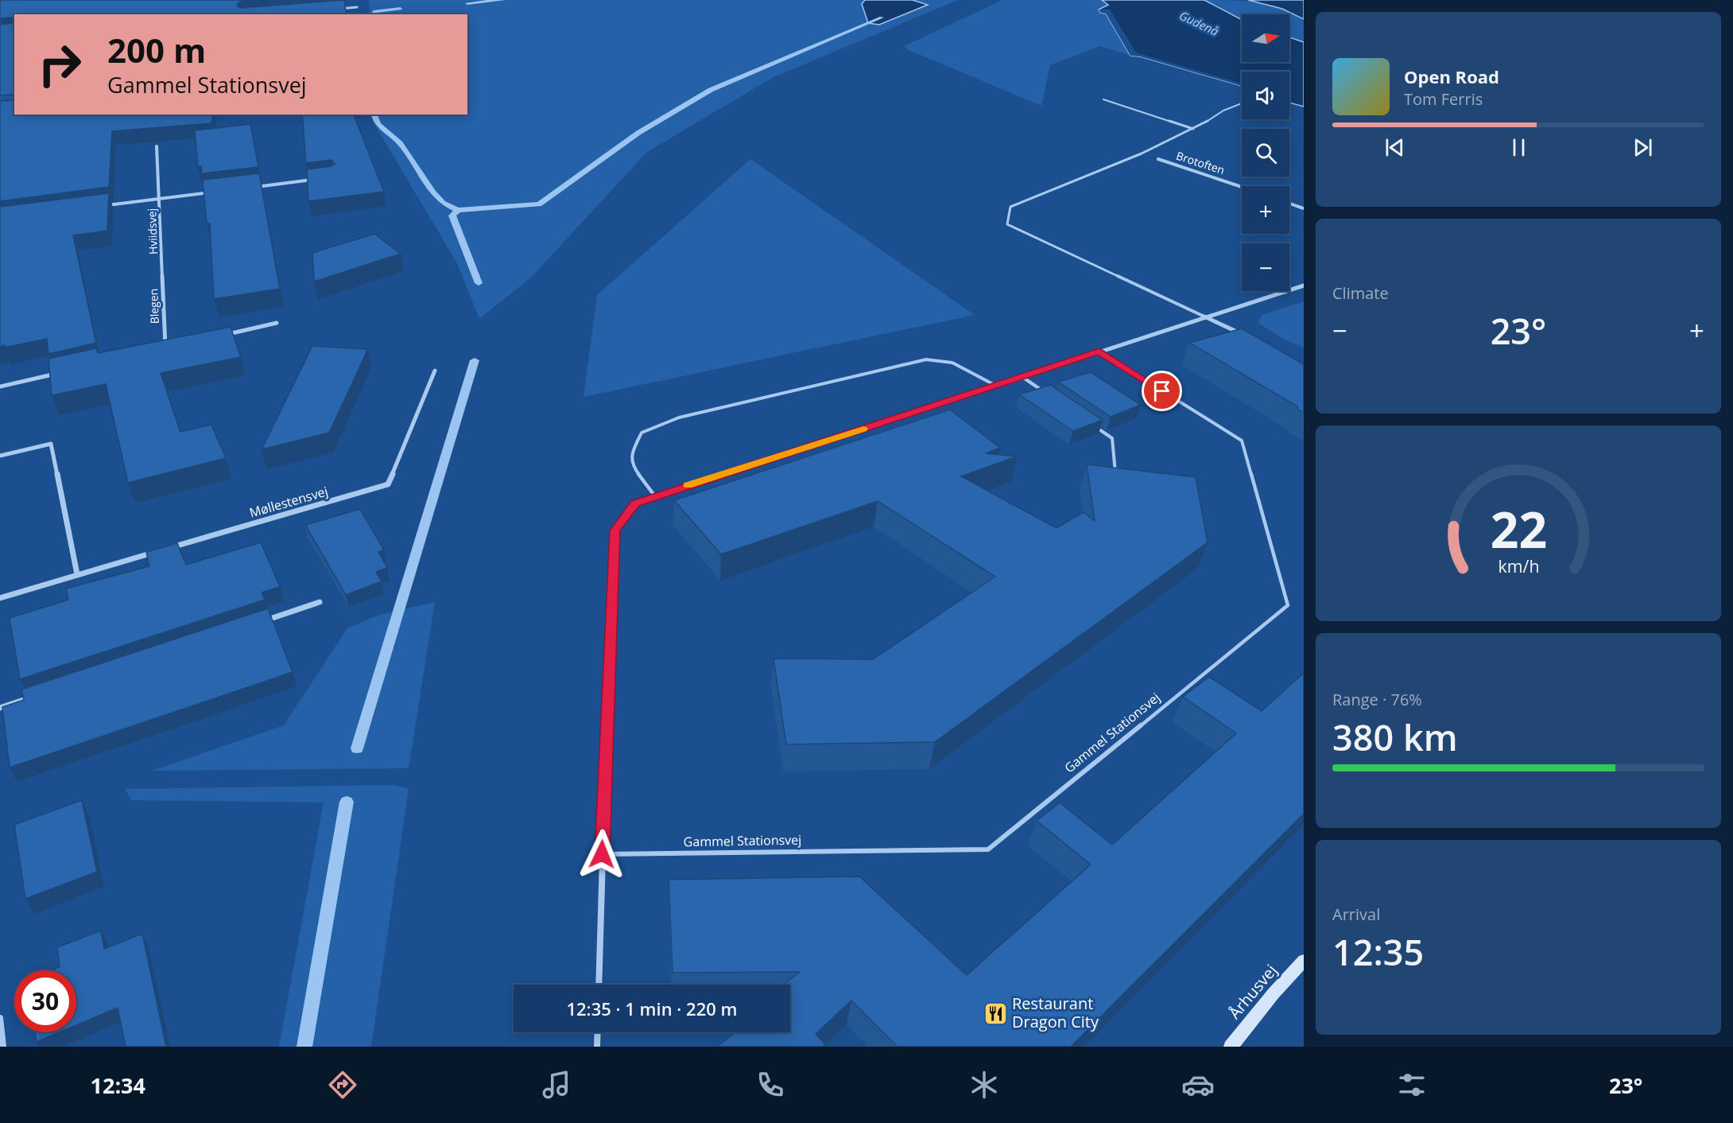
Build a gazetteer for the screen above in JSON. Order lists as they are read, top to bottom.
{
  "streets": {
    "main road": ["Århusvej"],
    "street": [
      "Brotoften",
      "Hviidsvej",
      "Blegen",
      "Møllestensvej"
    ],
    "lane": ["Gammel Stationsvej"]
  },
  "crossings": [
    ["Hviidsvej", "Blegen"]
  ],
  "water": ["Gudenå"],
  "places": {
    "restaurant": ["Restaurant Dragon City"]
  },
  "north": "right",
  "page": {
    "map_buttons": ["+", "−"],
    "turn": ["200 m", "Gammel Stationsvej"],
    "song": ["Open Road", "Tom Ferris"],
    "tile": [
      "Climate",
      ["Range · 76%", "380 km"],
      ["Arrival", "12:35"]
    ],
    "heat": ["−", "23°", "+"],
    "limit": "30",
    "trip": "12:35 · 1 min · 220 m",
    "tabs": ["12:34", "23°"],
    "gauge": ["22", "km/h"]
  }
}
